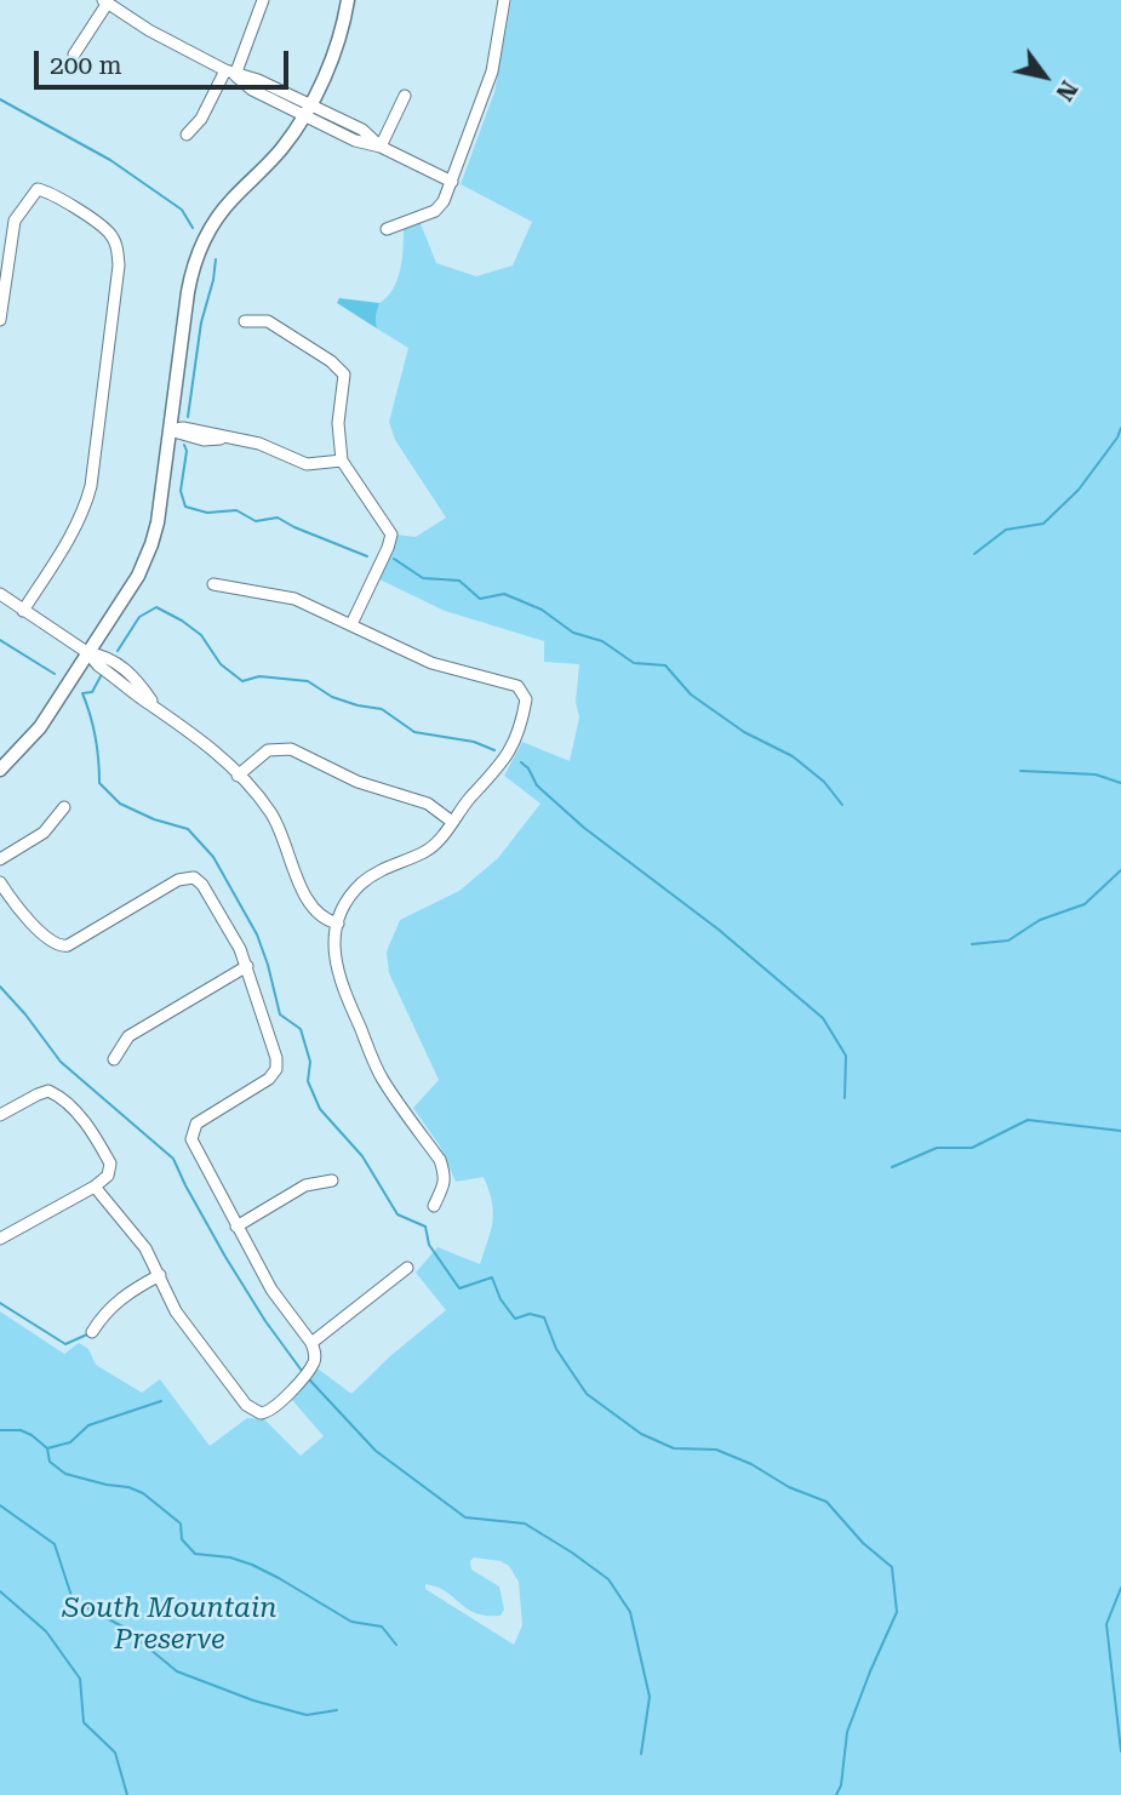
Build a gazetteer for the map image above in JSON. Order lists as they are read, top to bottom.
{
  "parks": ["South Mountain Preserve"],
  "scale_bar": "200 m",
  "north": "bottom right"
}
